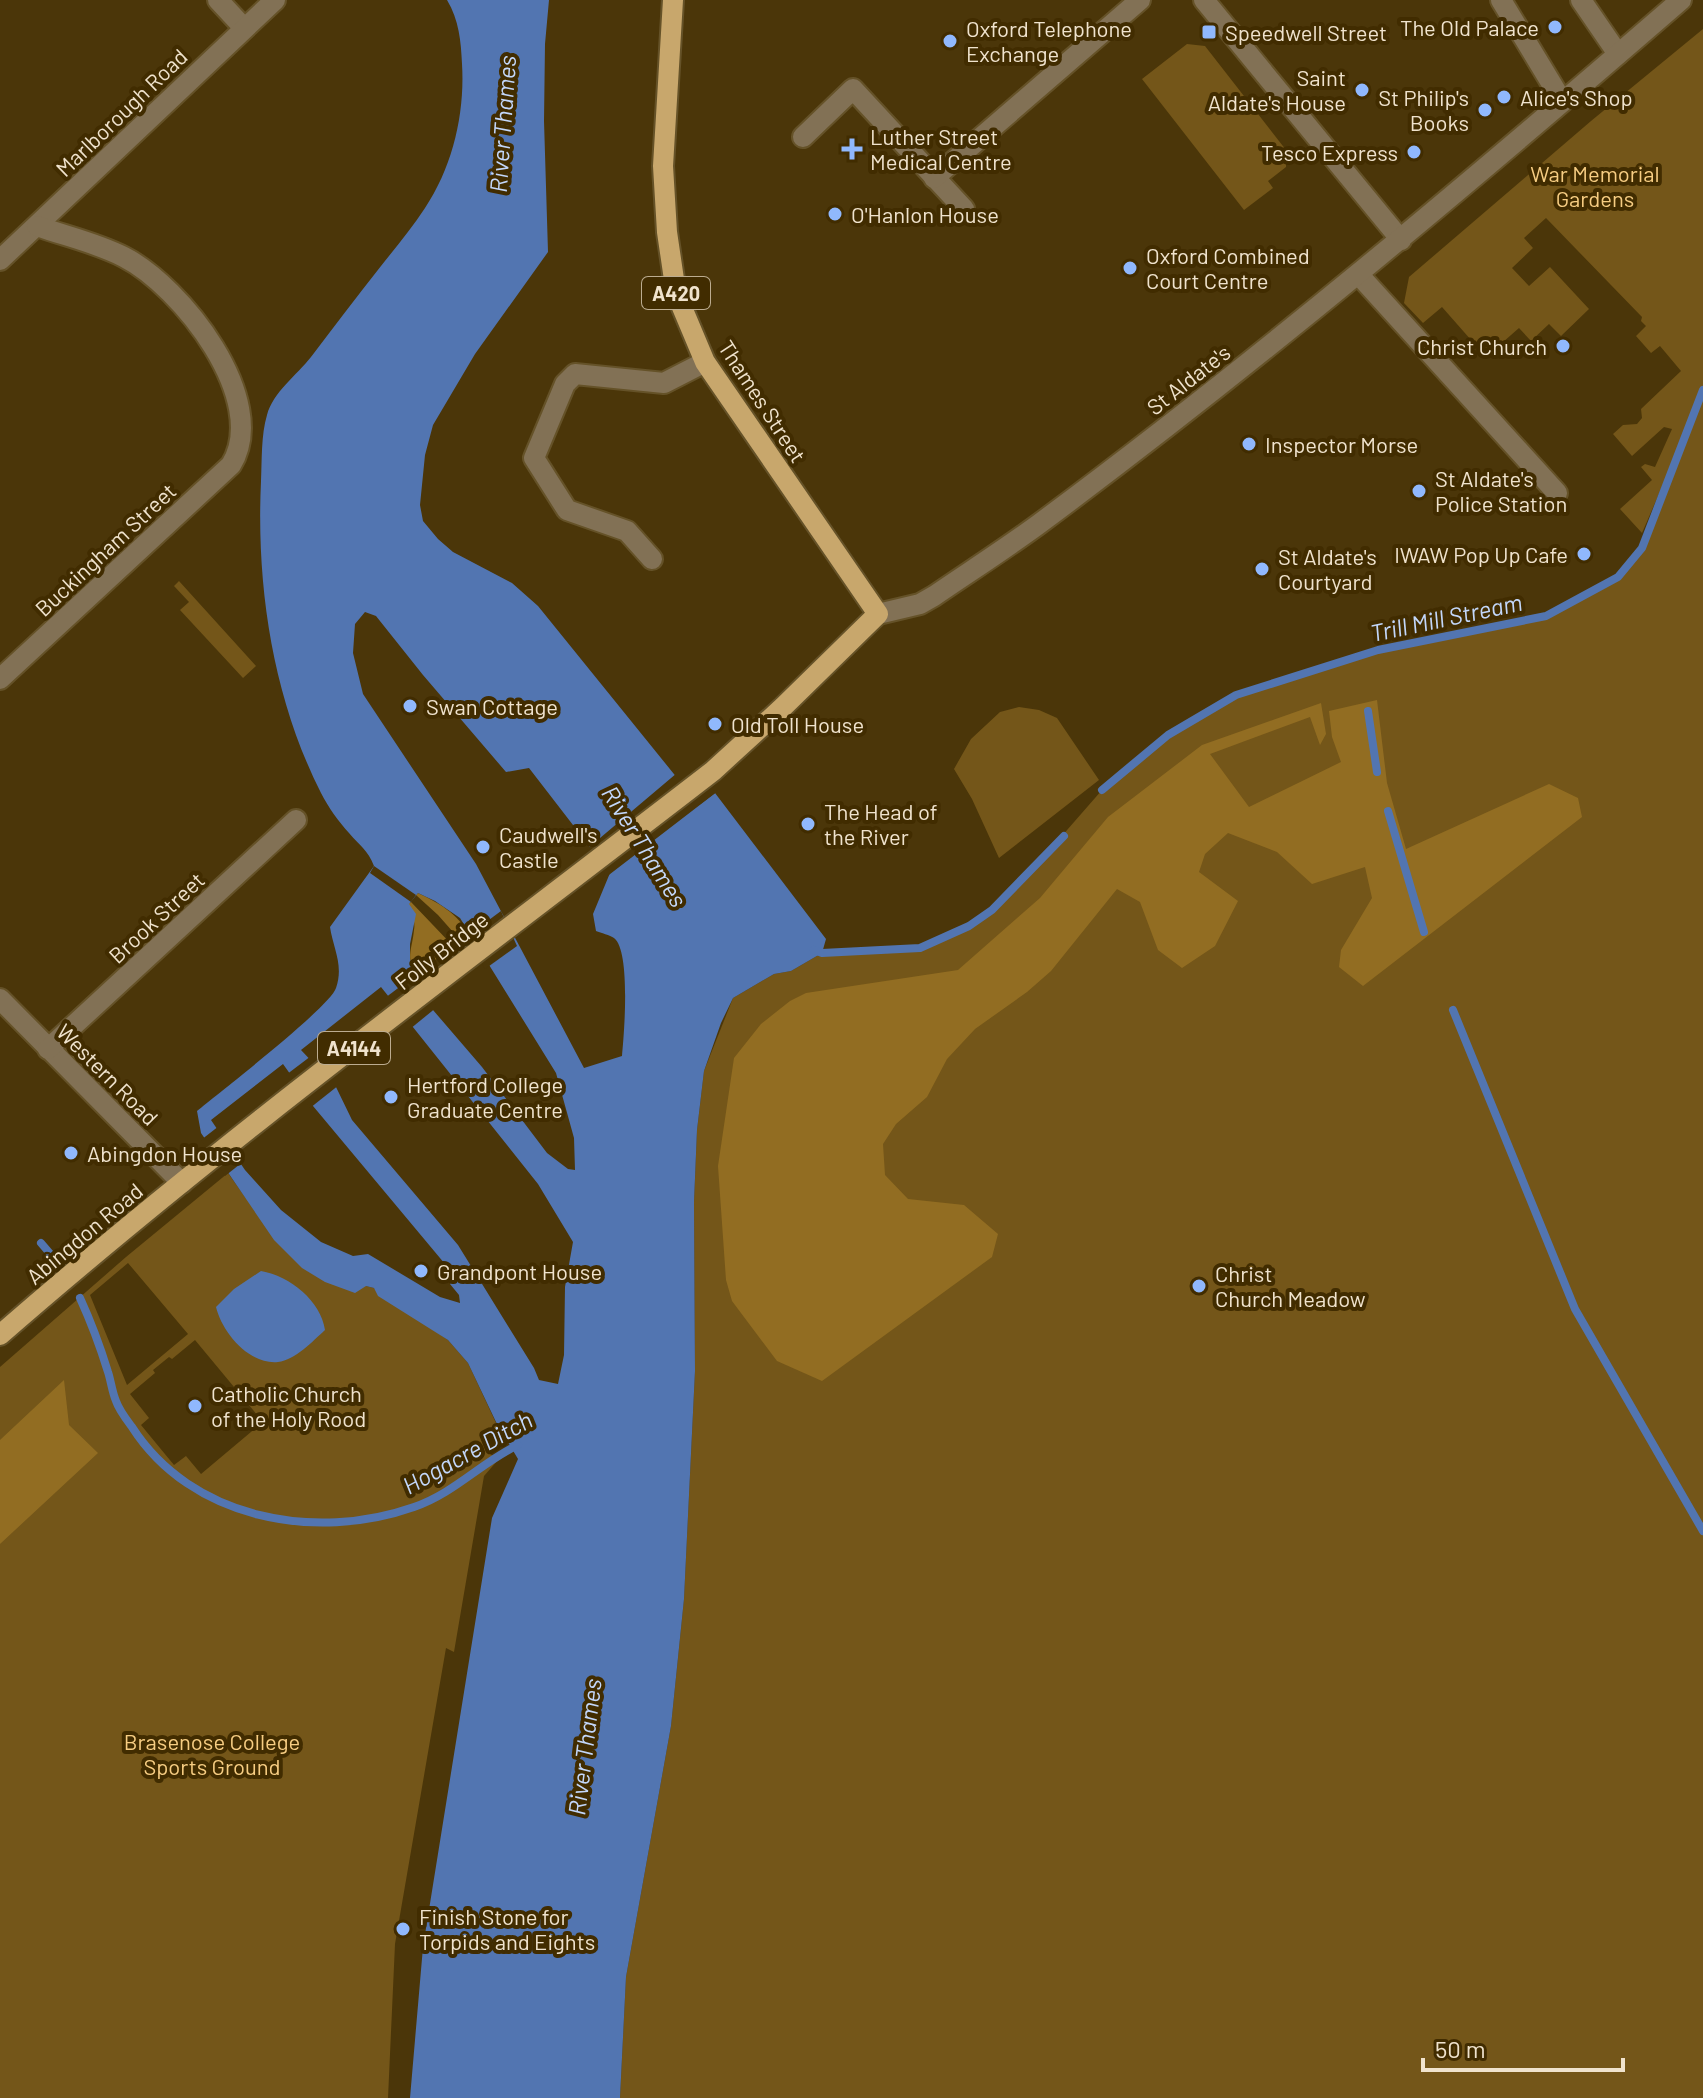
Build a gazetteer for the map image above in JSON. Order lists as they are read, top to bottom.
{
  "streets": {
    "main road": [
      "A420",
      "Thames Street",
      "Folly Bridge",
      "A4144",
      "Abingdon Road"
    ],
    "street": [
      "Marlborough Road",
      "St Aldate's",
      "Buckingham Street",
      "Brook Street",
      "Western Road"
    ]
  },
  "crossings": [
    ["Marlborough Road", "Buckingham Street"],
    ["St Aldate's", "Thames Street"],
    ["St Aldate's", "Folly Bridge"],
    ["Thames Street", "Folly Bridge"],
    ["Brook Street", "Western Road"],
    ["Folly Bridge", "Abingdon Road"],
    ["Western Road", "Abingdon Road"]
  ],
  "water": ["River Thames", "Trill Mill Stream", "Hogacre Ditch"],
  "parks": ["War Memorial Gardens", "Brasenose College Sports Ground"],
  "places": {
    "other": [
      "The Old Palace",
      "Oxford Telephone Exchange",
      "Saint Aldate's House",
      "Alice's Shop",
      "St Philip's Books",
      "Tesco Express",
      "O'Hanlon House",
      "Oxford Combined Court Centre",
      "Christ Church",
      "Inspector Morse",
      "St Aldate's Police Station",
      "IWAW Pop Up Cafe",
      "St Aldate's Courtyard",
      "Swan Cottage",
      "Old Toll House",
      "The Head of the River",
      "Caudwell's Castle",
      "Hertford College Graduate Centre",
      "Abingdon House",
      "Grandpont House",
      "Christ Church Meadow",
      "Catholic Church of the Holy Rood",
      "Finish Stone for Torpids and Eights"
    ],
    "transit": ["Speedwell Street"],
    "health": ["Luther Street Medical Centre"]
  },
  "scale_bar": "50 m"
}
